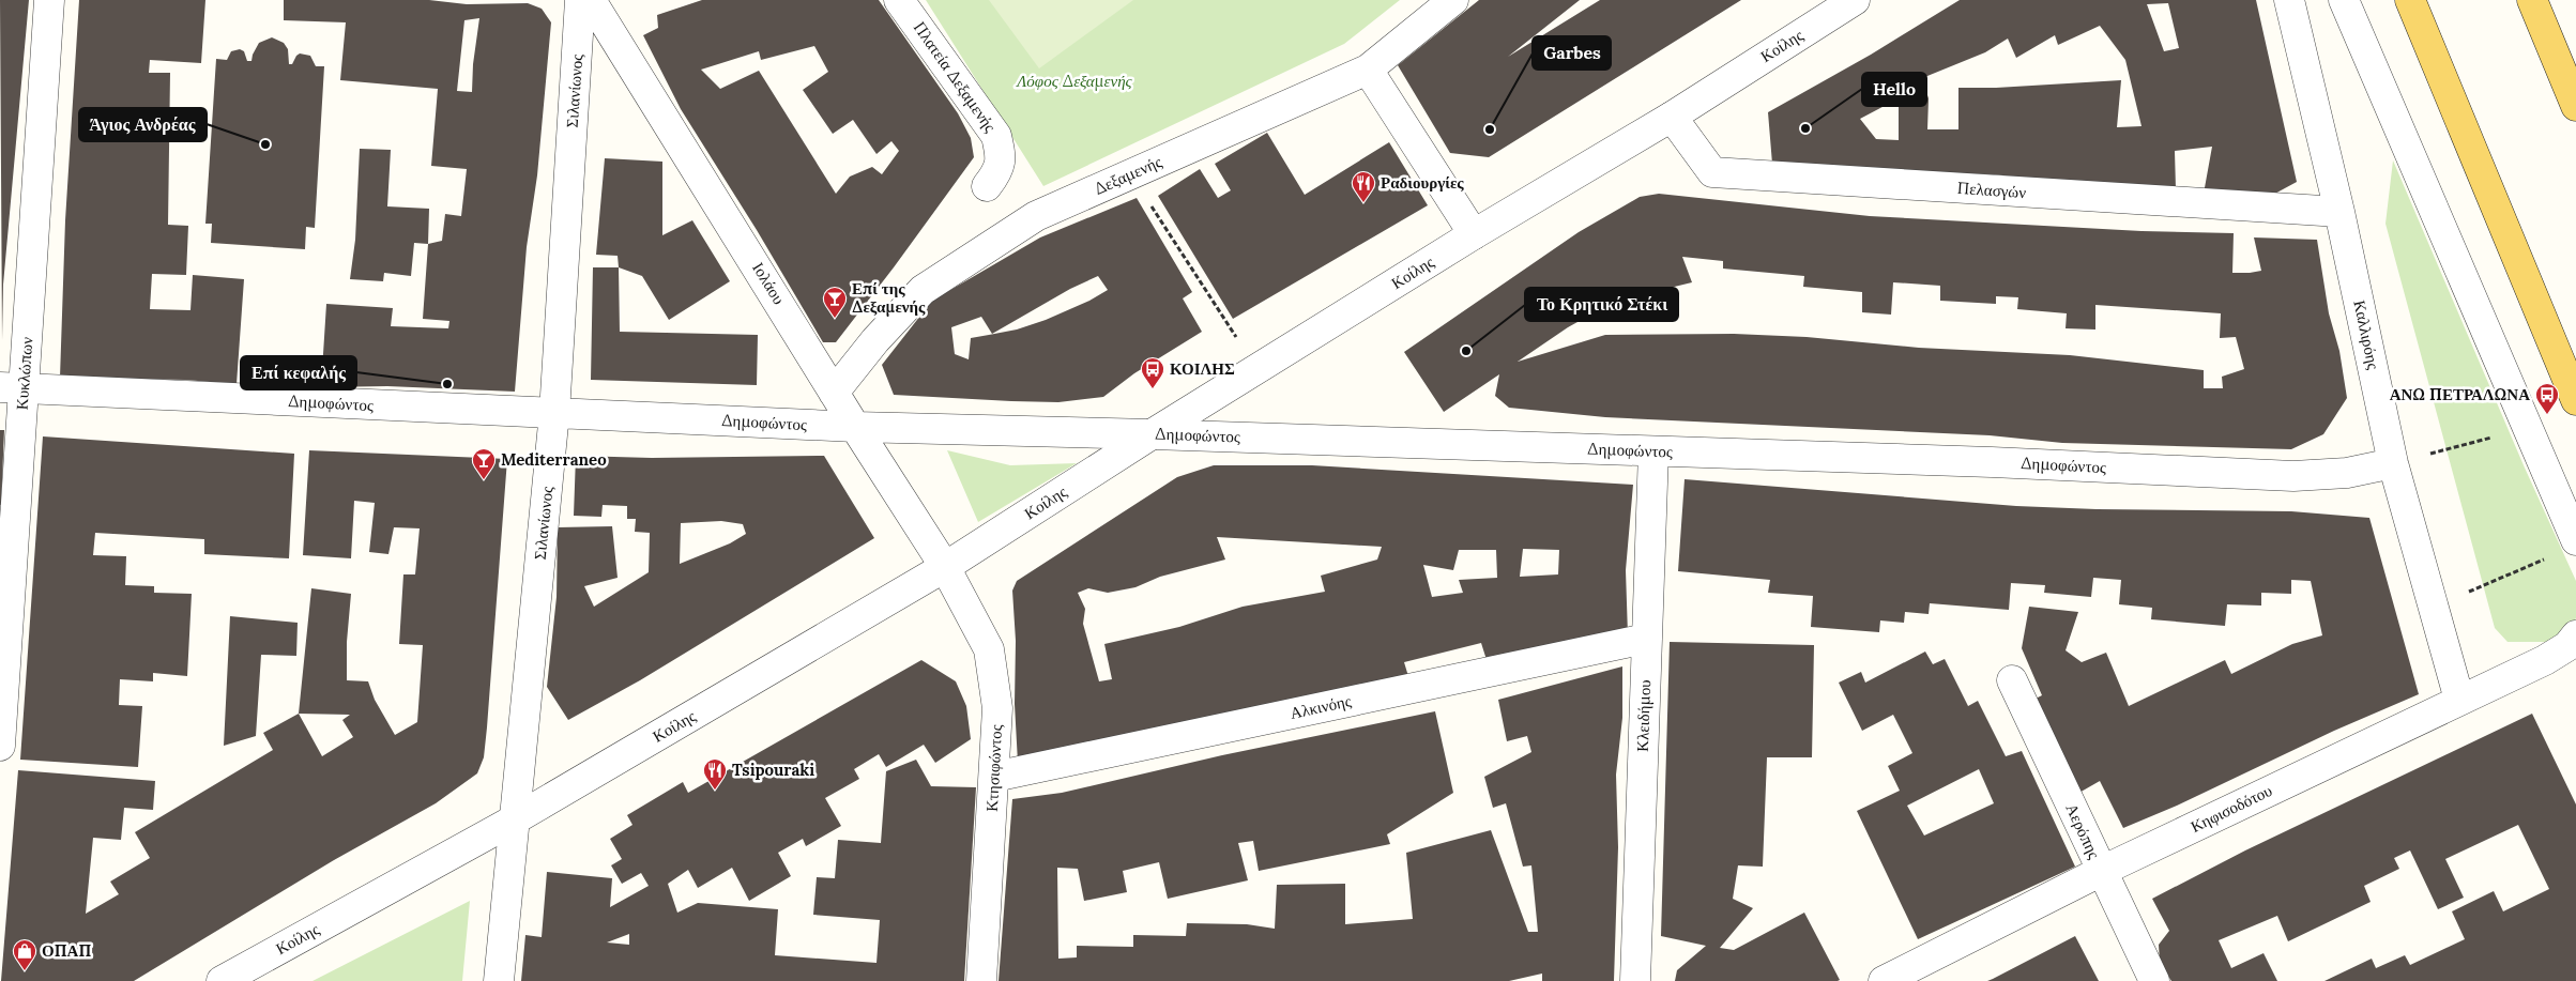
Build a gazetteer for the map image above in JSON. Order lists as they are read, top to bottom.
{
  "streets": {
    "street": [
      "Κοίλης",
      "Πλατεία Δεξαμενής",
      "Σιλανίωνος",
      "Δεξαμενής",
      "Πελασγών",
      "Ιολάου",
      "Καλλιρόης",
      "Κυκλώπων",
      "Δημοφώντος",
      "Αλκινόης",
      "Κλειδήμου",
      "Κτησιφώντος",
      "Κηφισοδότου",
      "Αερόπης"
    ]
  },
  "crossings": [
    ["Κοίλης", "Σιλανίωνος"],
    ["Κοίλης", "Πελασγών"],
    ["Κοίλης", "Ιολάου"],
    ["Κοίλης", "Δημοφώντος"],
    ["Κοίλης", "Κτησιφώντος"],
    ["Σιλανίωνος", "Δημοφώντος"],
    ["Δεξαμενής", "Ιολάου"],
    ["Πελασγών", "Καλλιρόης"],
    ["Ιολάου", "Δημοφώντος"],
    ["Ιολάου", "Κτησιφώντος"],
    ["Καλλιρόης", "Δημοφώντος"],
    ["Καλλιρόης", "Κηφισοδότου"],
    ["Κυκλώπων", "Δημοφώντος"],
    ["Δημοφώντος", "Κλειδήμου"],
    ["Αλκινόης", "Κλειδήμου"],
    ["Αλκινόης", "Κτησιφώντος"],
    ["Κηφισοδότου", "Αερόπης"]
  ],
  "parks": ["Λόφος Δεξαμενής"],
  "places": {
    "other": [
      "Hello",
      "Garbes",
      "Άγιος Ανδρέας",
      "Το Κρητικό Στέκι",
      "Επί κεφαλής"
    ],
    "restaurant": ["Ραδιουργίες", "Tsipouraki"],
    "bar": ["Επί της Δεξαμενής", "Mediterraneo"],
    "bus stop": ["ΚΟΙΛΗΣ", "ΑΝΩ ΠΕΤΡΑΛΩΝΑ"],
    "shop": ["ΟΠΑΠ"]
  }
}
